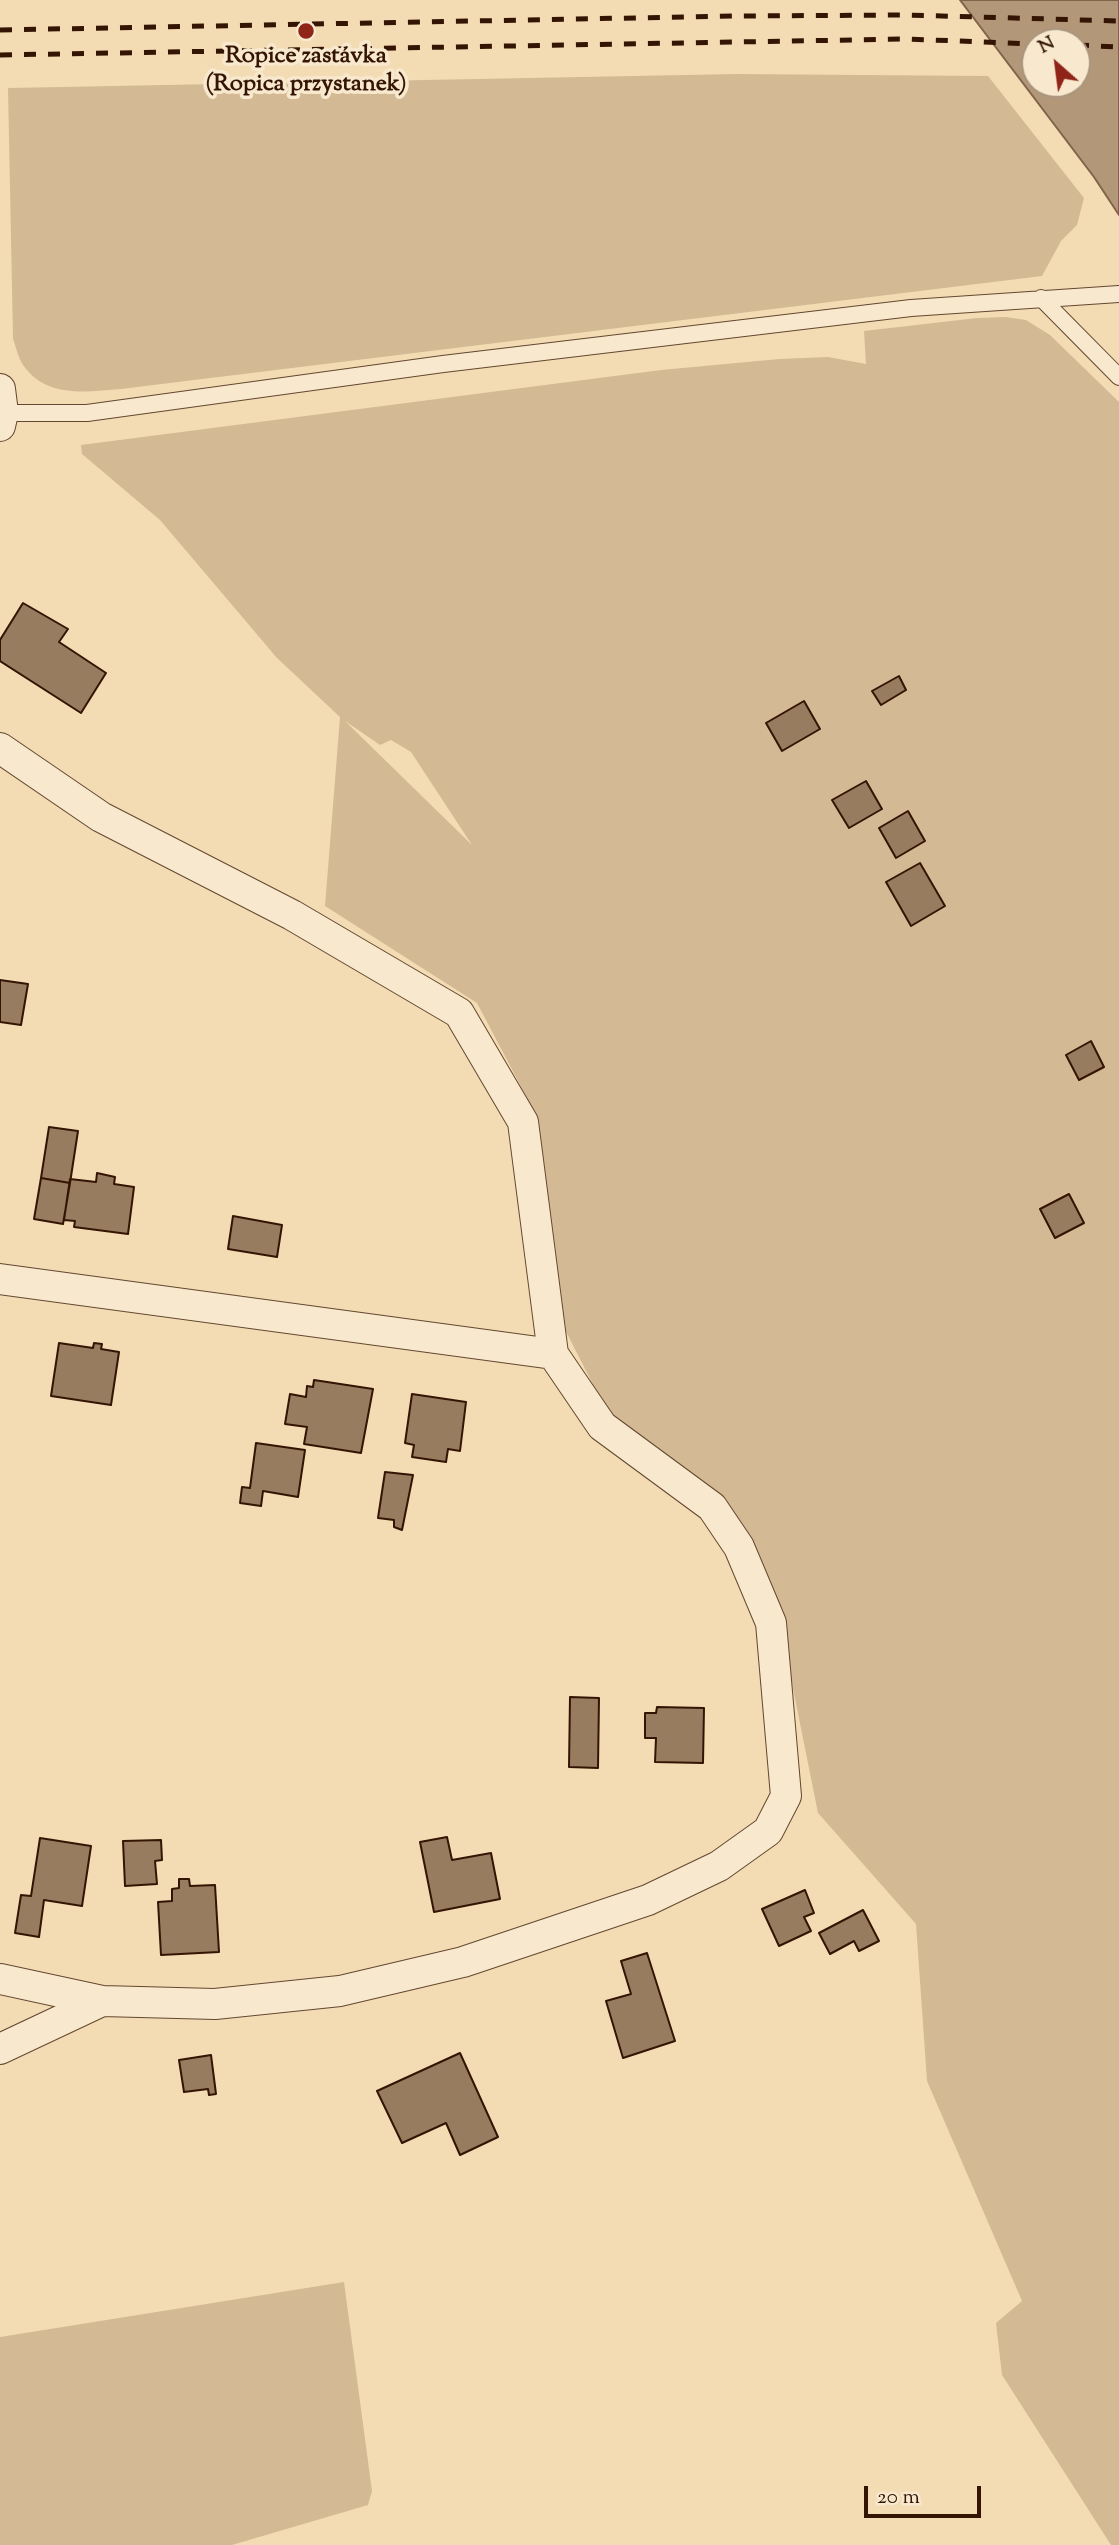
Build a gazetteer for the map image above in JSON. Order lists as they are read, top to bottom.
{
  "places": ["Ropice zastávka (Ropica przystanek)"],
  "scale_bar": "20 m",
  "north": "top left"
}
